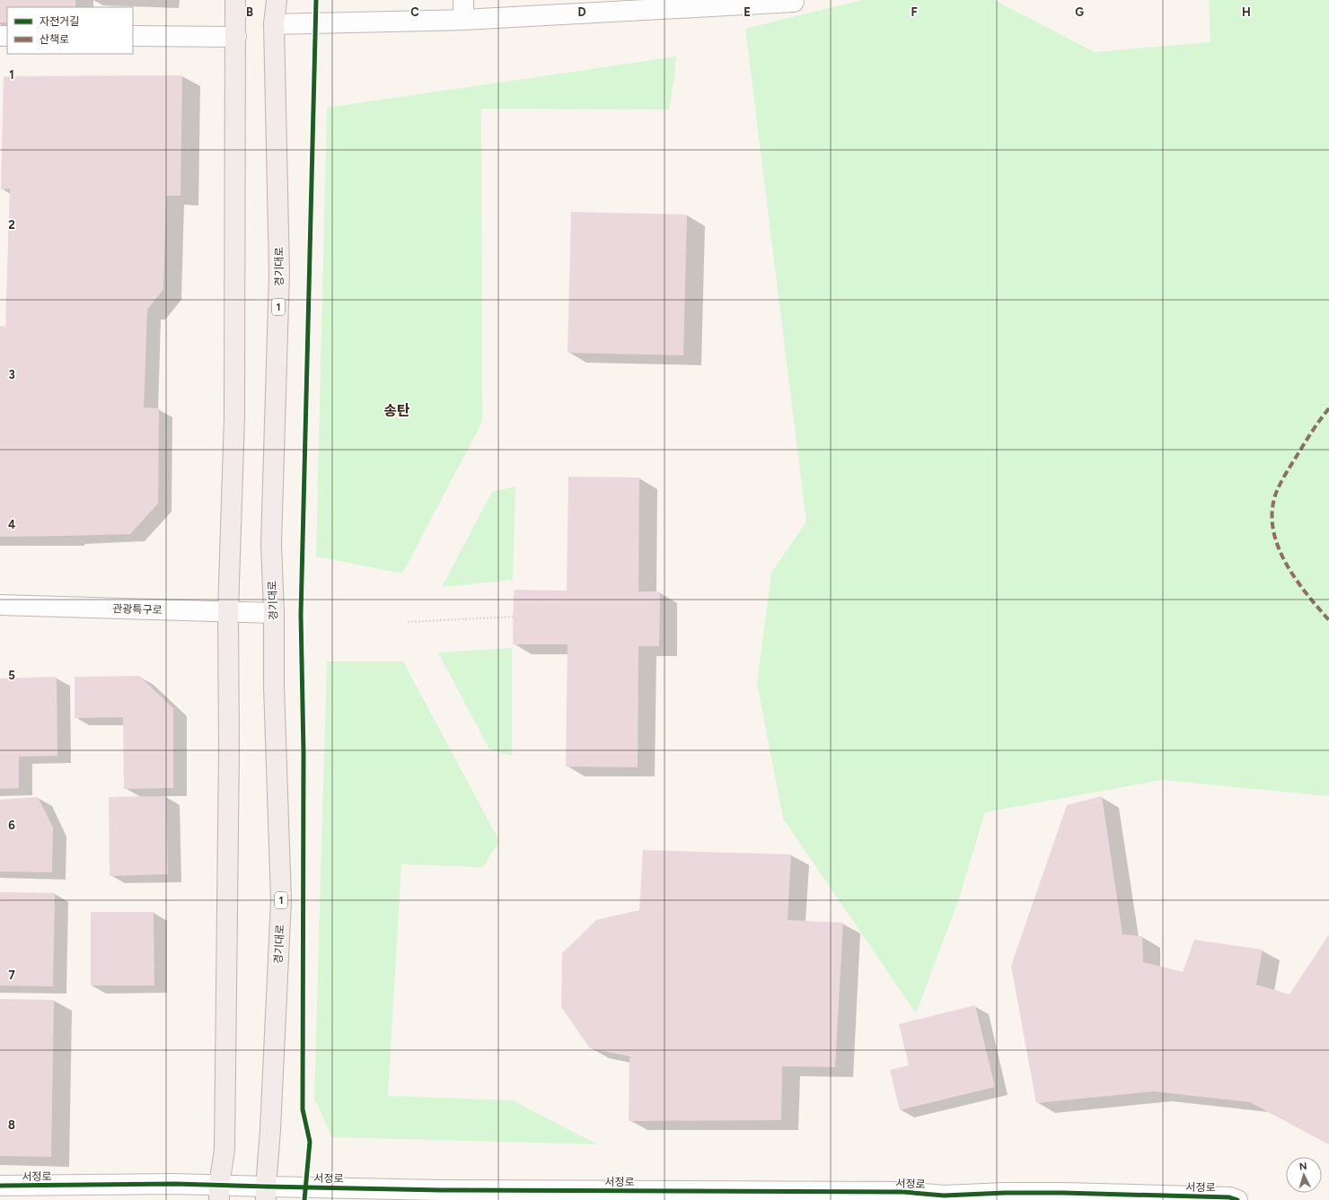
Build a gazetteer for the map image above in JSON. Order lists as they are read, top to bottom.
{
  "streets": {
    "main road": ["경기대로", "1"],
    "street": ["관광특구로", "서정로"]
  },
  "crossings": [
    ["경기대로", "관광특구로"],
    ["경기대로", "서정로"]
  ],
  "districts": ["송탄"],
  "legend": ["자전거길", "산책로"],
  "north": "top",
  "grid": {
    "columns": [
      "B",
      "C",
      "D",
      "E",
      "F",
      "G",
      "H"
    ],
    "rows": [
      "1",
      "2",
      "3",
      "4",
      "5",
      "6",
      "7",
      "8"
    ]
  }
}
